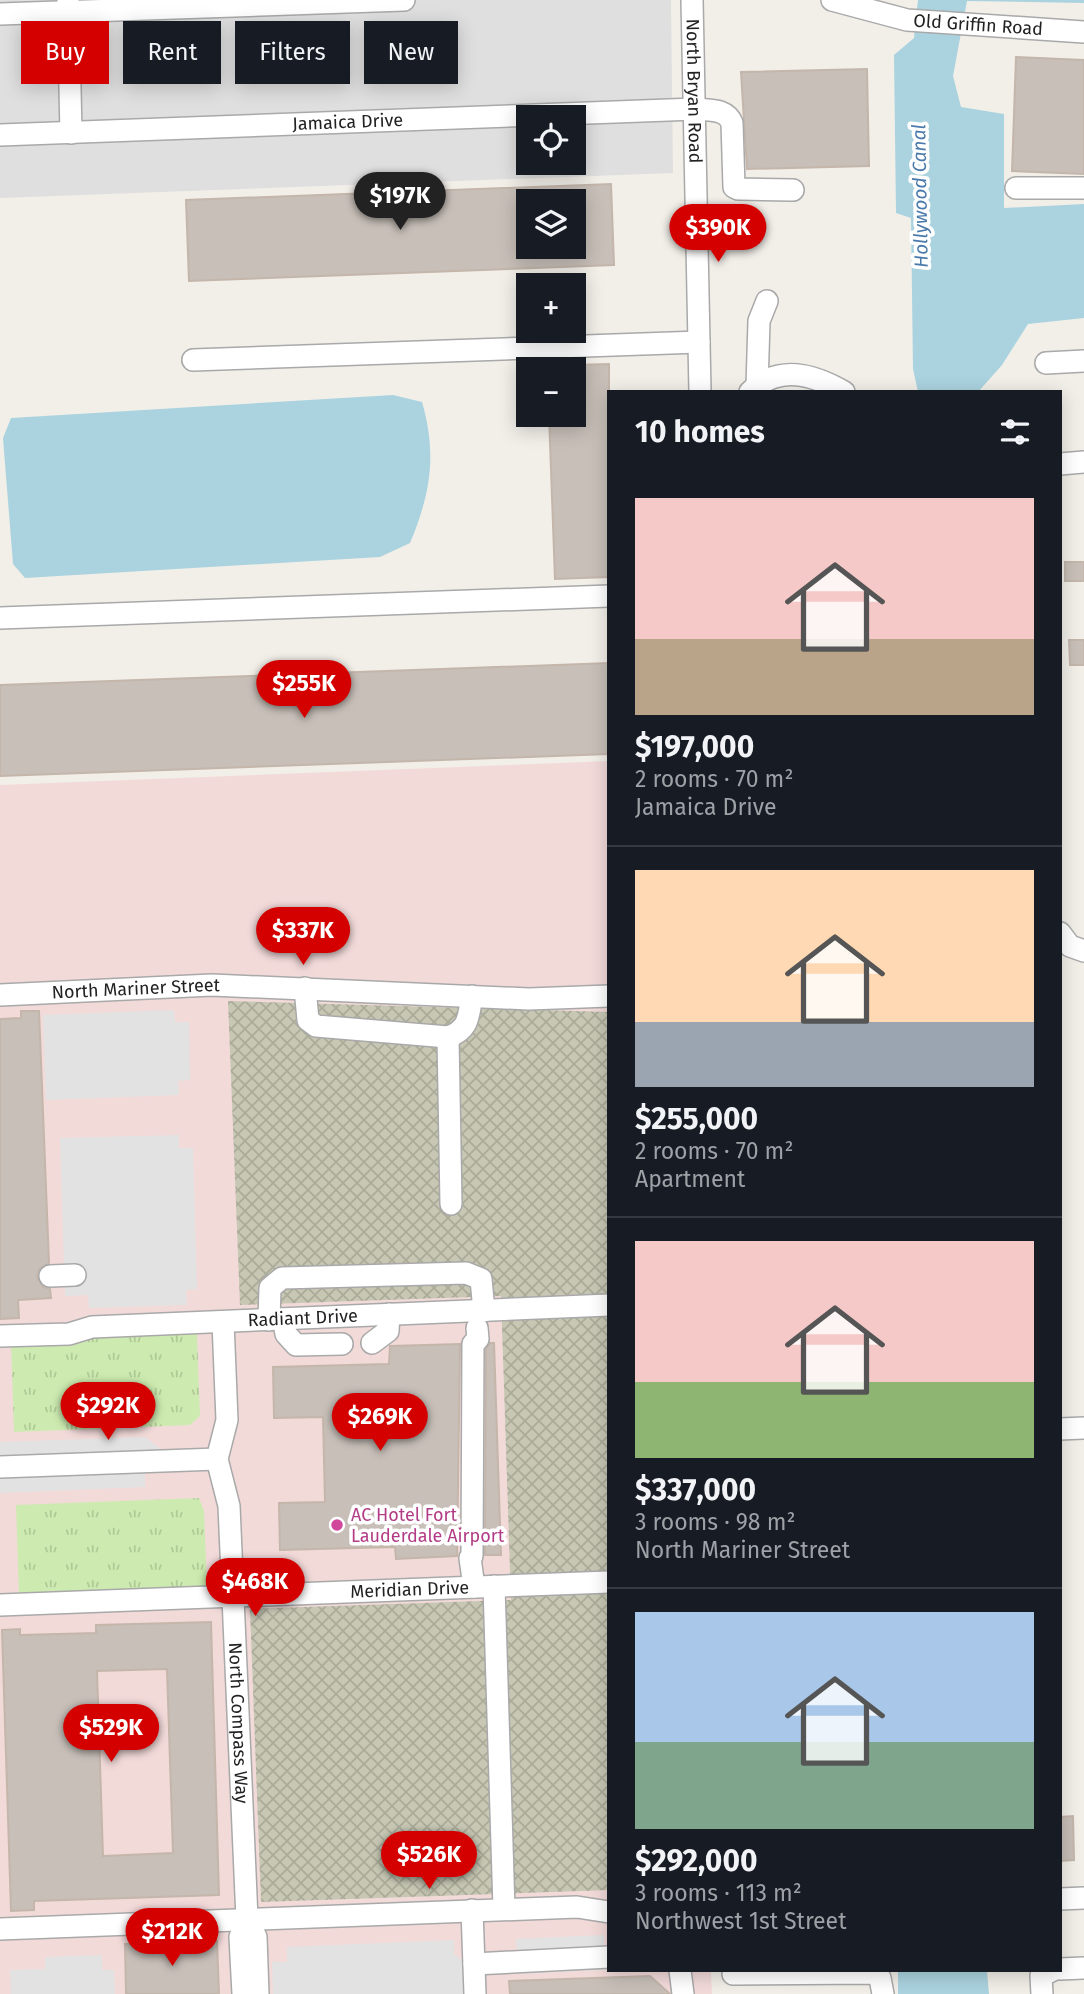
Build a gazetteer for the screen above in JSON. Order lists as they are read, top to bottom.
{
  "streets": {
    "street": [
      "Old Griffin Road",
      "North Bryan Road",
      "Jamaica Drive",
      "North Mariner Street",
      "Radiant Drive",
      "Meridian Drive",
      "North Compass Way"
    ]
  },
  "crossings": [
    ["North Bryan Road", "Jamaica Drive"],
    ["Meridian Drive", "North Compass Way"]
  ],
  "water": ["Hollywood Canal"],
  "places": ["AC Hotel Fort Lauderdale Airport"],
  "page": {
    "chip": [
      "Buy",
      "Rent",
      "Filters",
      "New"
    ],
    "map_buttons": ["+", "−"],
    "price": [
      "$197K",
      "$390K",
      "$255K",
      "$337K",
      "$292K",
      "$269K",
      "$468K",
      "$529K",
      "$526K",
      "$212K"
    ],
    "heading": "10 homes",
    "list": [
      {
        "name": "$197,000",
        "note": "2 rooms · 70 m² · Jamaica Drive"
      },
      {
        "name": "$255,000",
        "note": "2 rooms · 70 m² · Apartment"
      },
      {
        "name": "$337,000",
        "note": "3 rooms · 98 m² · North Mariner Street"
      },
      {
        "name": "$292,000",
        "note": "3 rooms · 113 m² · Northwest 1st Street"
      }
    ]
  }
}
